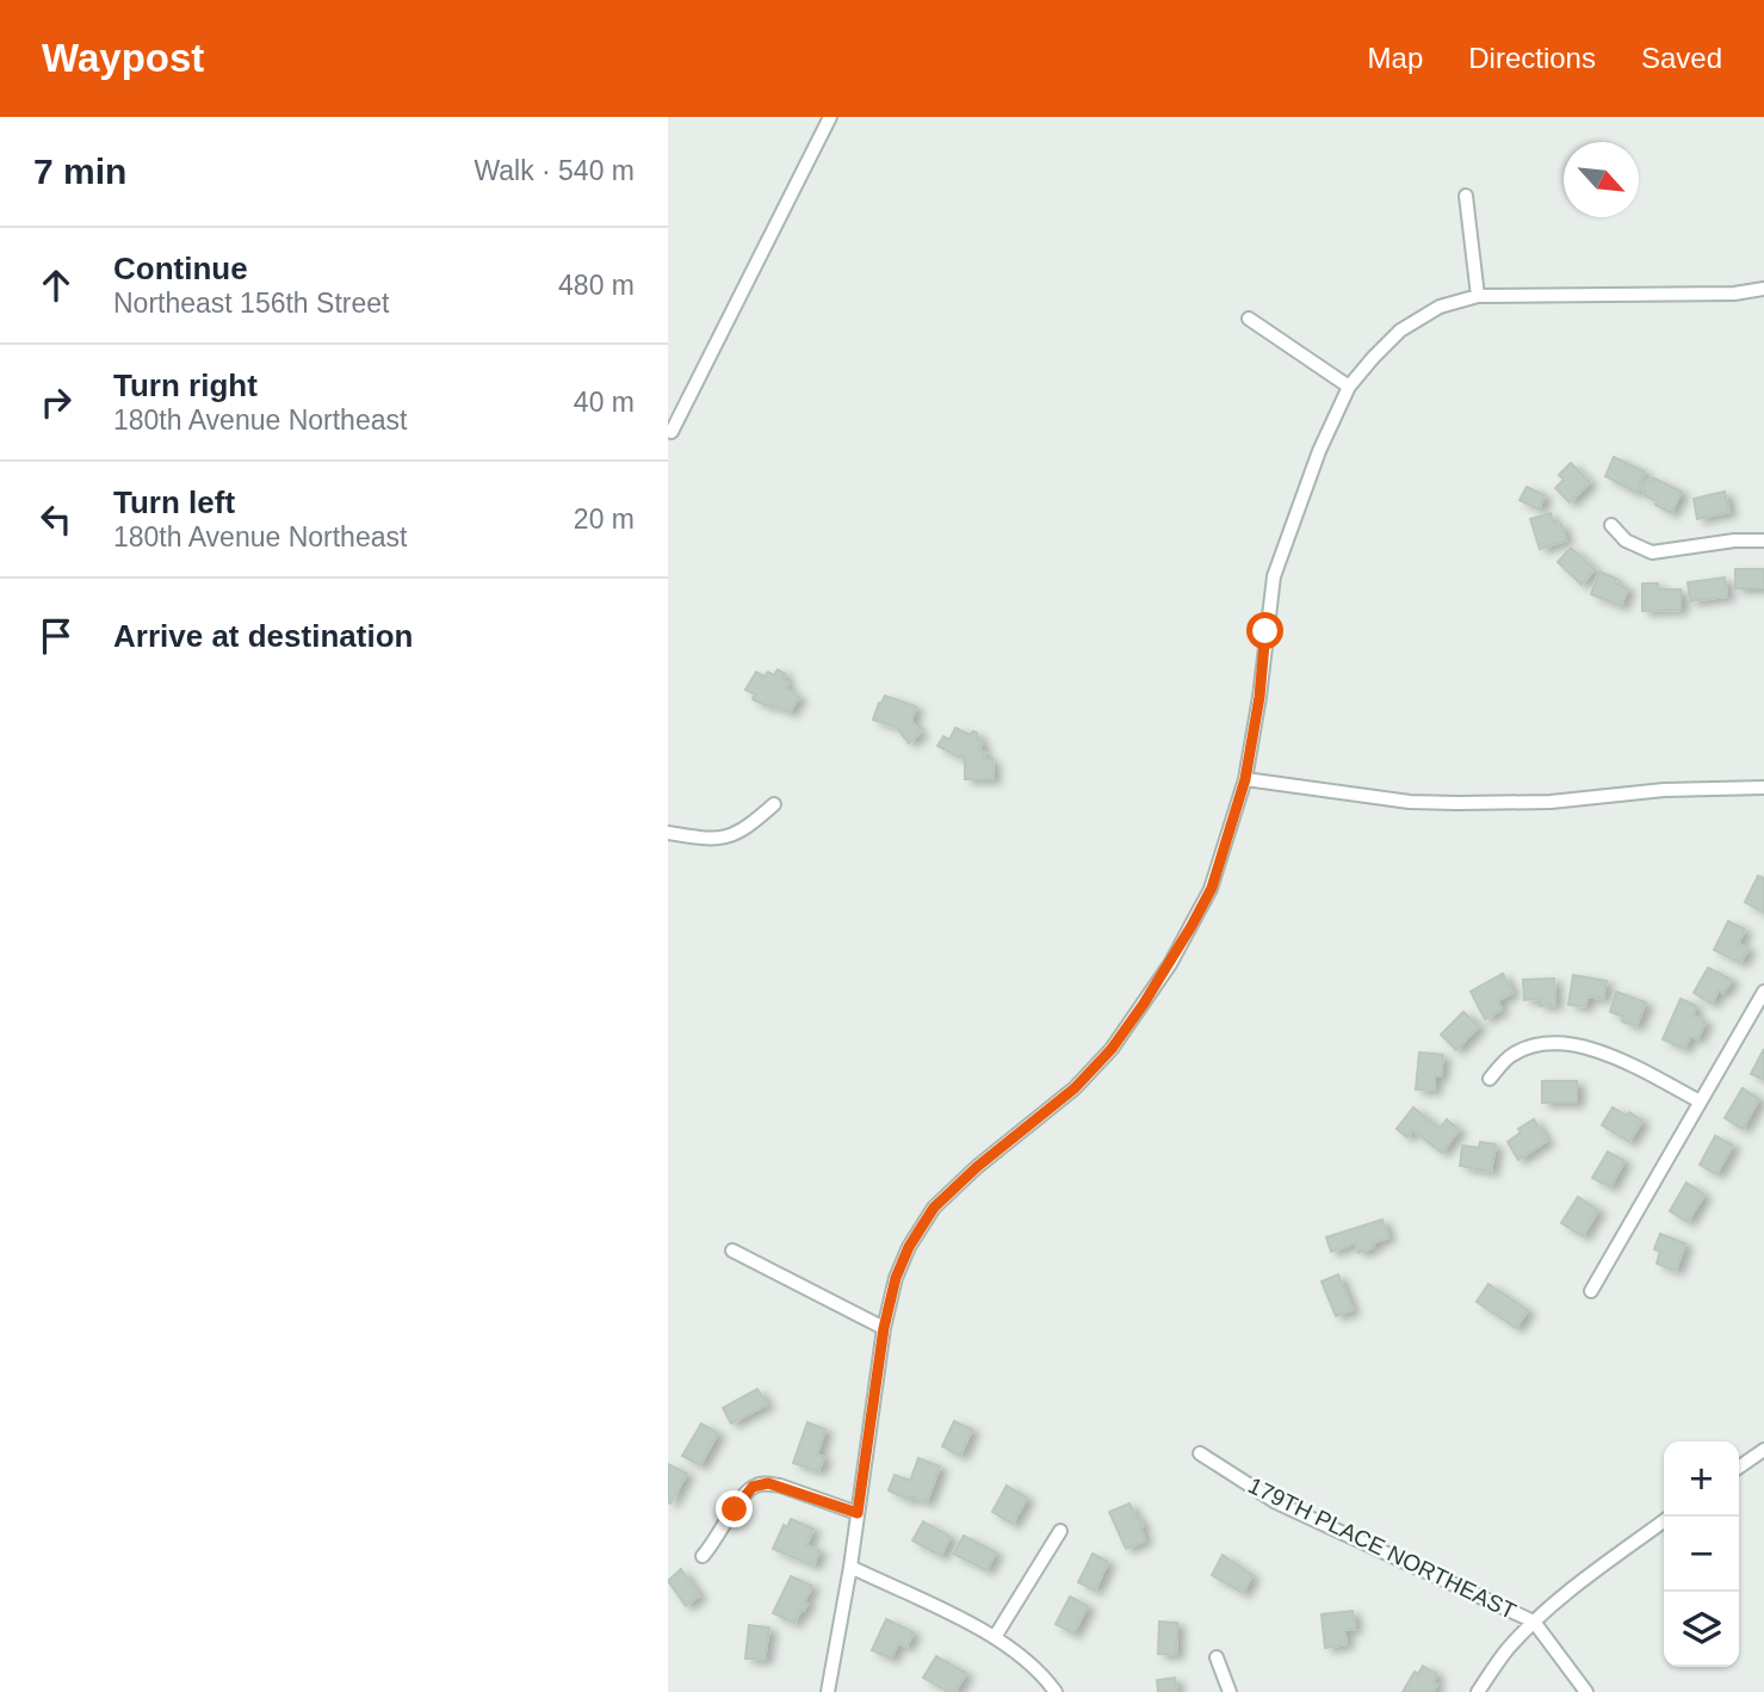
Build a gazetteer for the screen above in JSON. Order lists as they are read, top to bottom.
{
  "streets": {
    "street": ["179TH PLACE NORTHEAST"]
  },
  "north": "bottom right",
  "page": {
    "header": "Waypost",
    "nav": ["Map", "Directions", "Saved"],
    "heading": ["7 min", "Walk · 540 m"],
    "list": [
      ["Continue", "Northeast 156th Street", "480 m"],
      ["Turn right", "180th Avenue Northeast", "40 m"],
      ["Turn left", "180th Avenue Northeast", "20 m"],
      "Arrive at destination"
    ],
    "map_buttons": ["+", "−"]
  }
}
